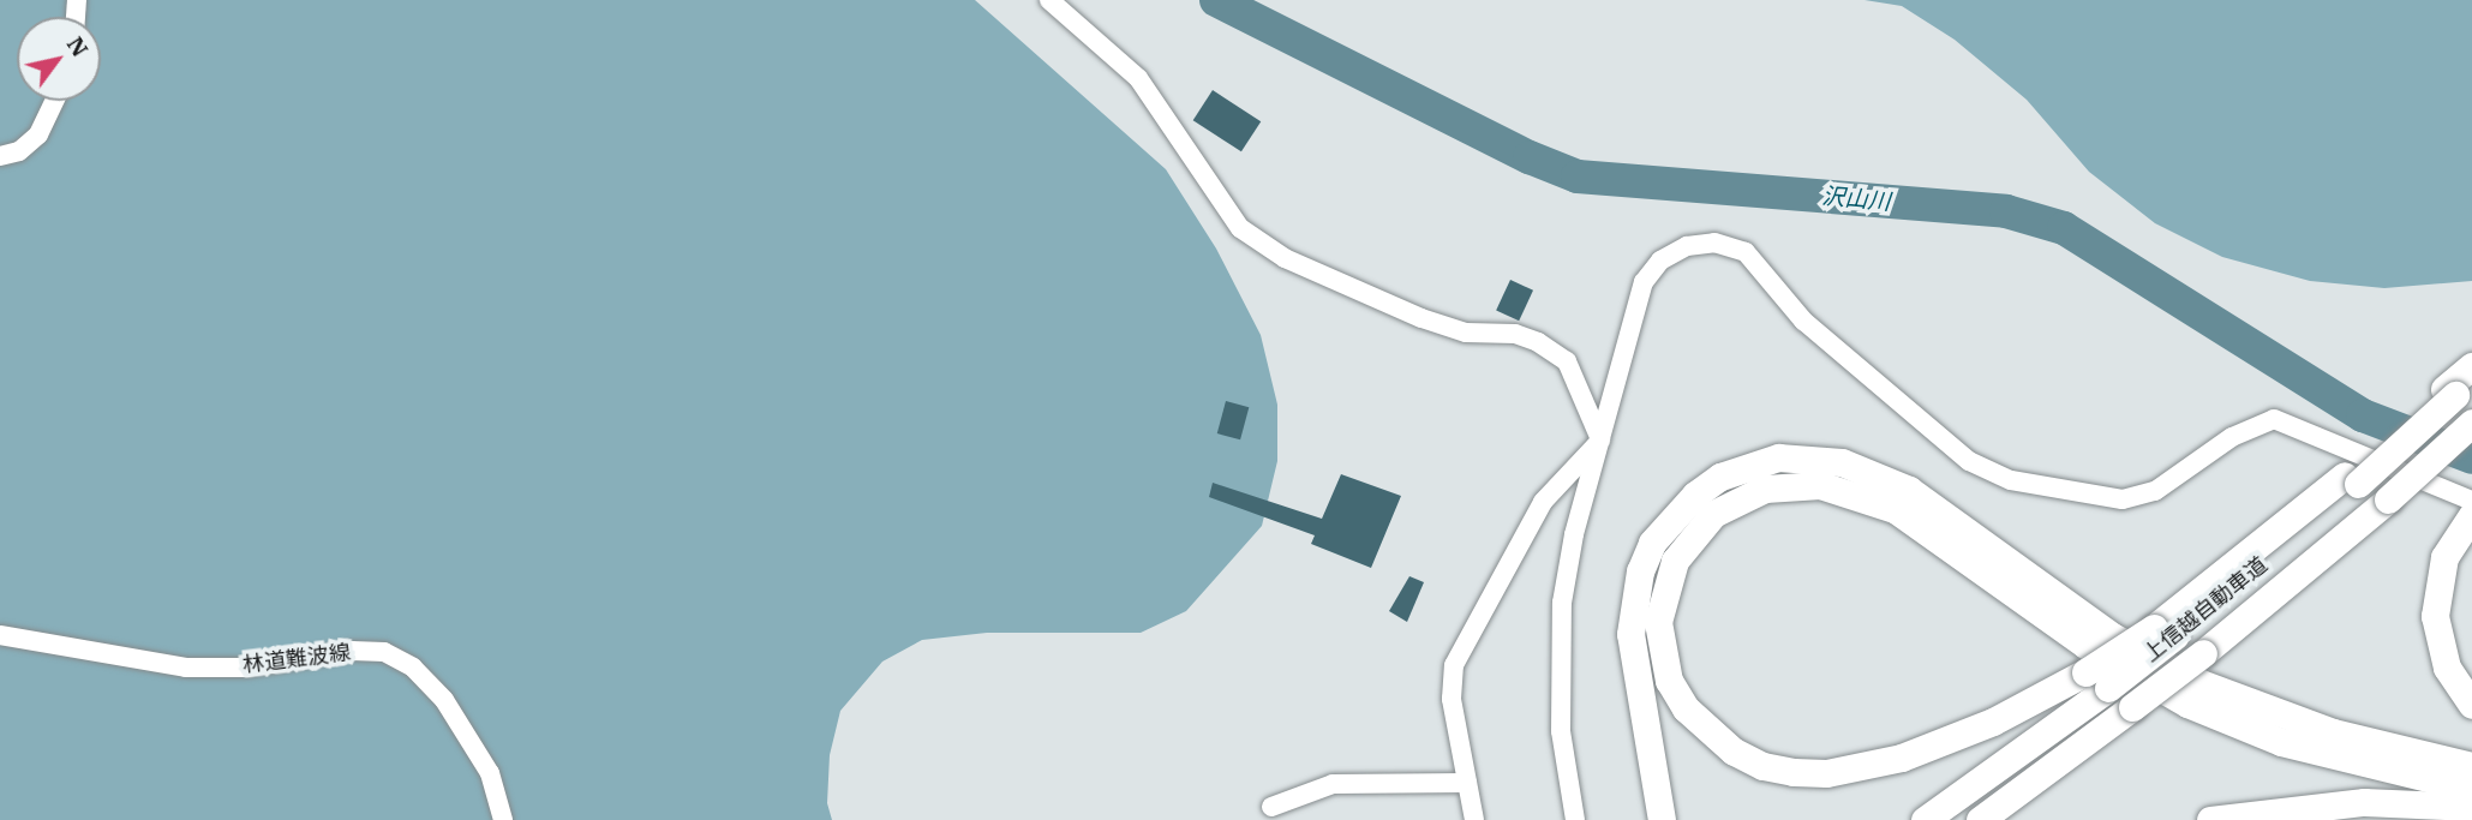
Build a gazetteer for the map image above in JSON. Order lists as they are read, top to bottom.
{
  "streets": {
    "highway": ["上信越自動車道"],
    "street": ["林道難波線"]
  },
  "water": ["沢山川"],
  "north": "top right"
}
